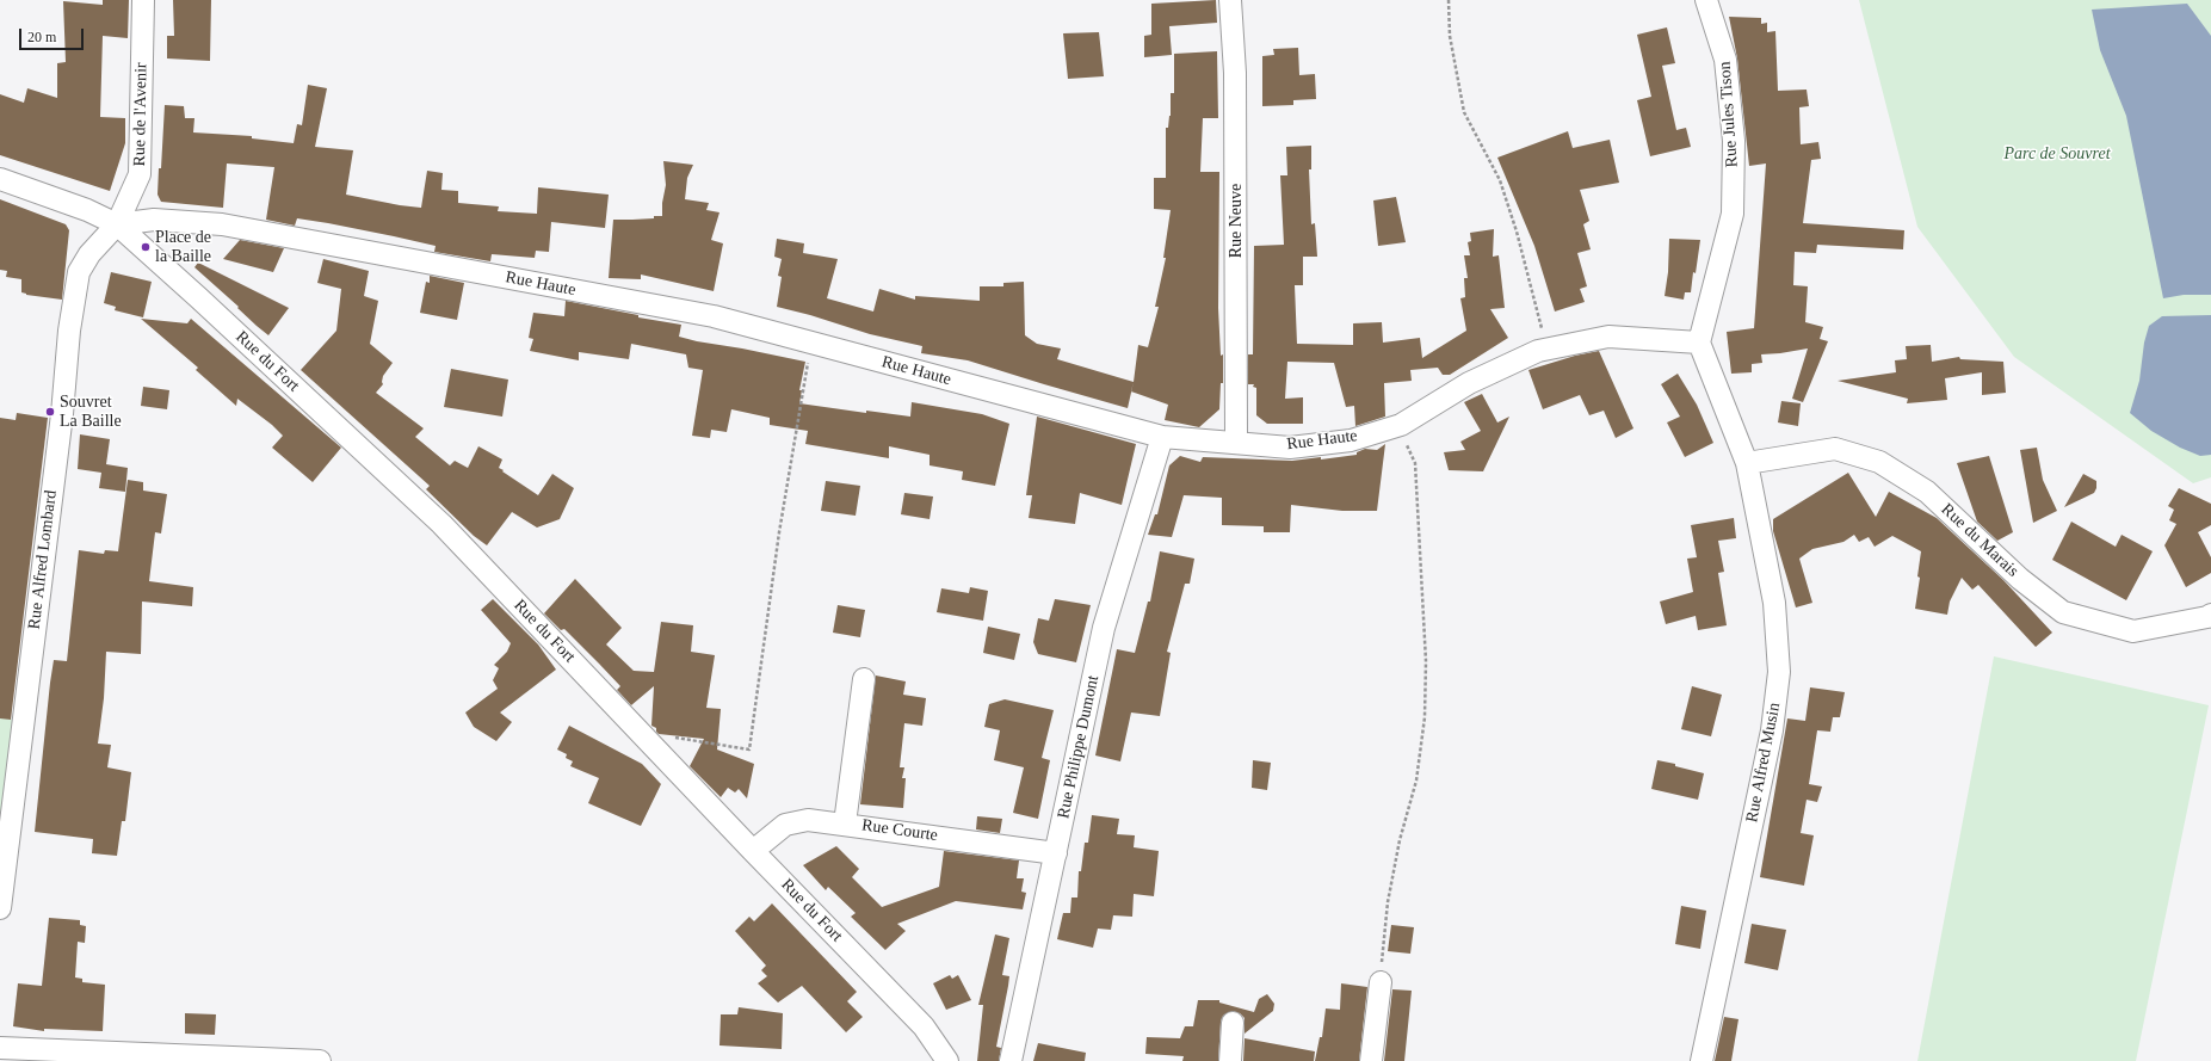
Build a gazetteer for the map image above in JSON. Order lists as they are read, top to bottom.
{
  "streets": {
    "street": [
      "Rue de l'Avenir",
      "Rue Jules Tison",
      "Rue Neuve",
      "Rue Haute",
      "Rue du Fort",
      "Rue du Marais",
      "Rue Alfred Lombard",
      "Rue Philippe Dumont",
      "Rue Alfred Musin",
      "Rue Courte"
    ]
  },
  "crossings": [
    ["Rue de l'Avenir", "Rue Haute"],
    ["Rue de l'Avenir", "Rue du Fort"],
    ["Rue de l'Avenir", "Rue Alfred Lombard"],
    ["Rue Jules Tison", "Rue Haute"],
    ["Rue Jules Tison", "Rue Alfred Musin"],
    ["Rue Neuve", "Rue Haute"],
    ["Rue Haute", "Rue du Fort"],
    ["Rue Haute", "Rue Alfred Lombard"],
    ["Rue Haute", "Rue Philippe Dumont"],
    ["Rue Haute", "Rue Alfred Musin"],
    ["Rue du Fort", "Rue Alfred Lombard"],
    ["Rue du Fort", "Rue Courte"],
    ["Rue du Marais", "Rue Alfred Musin"],
    ["Rue Philippe Dumont", "Rue Courte"]
  ],
  "parks": ["Parc de Souvret"],
  "places": ["Place de la Baille", "Souvret La Baille"],
  "scale_bar": "20 m"
}
